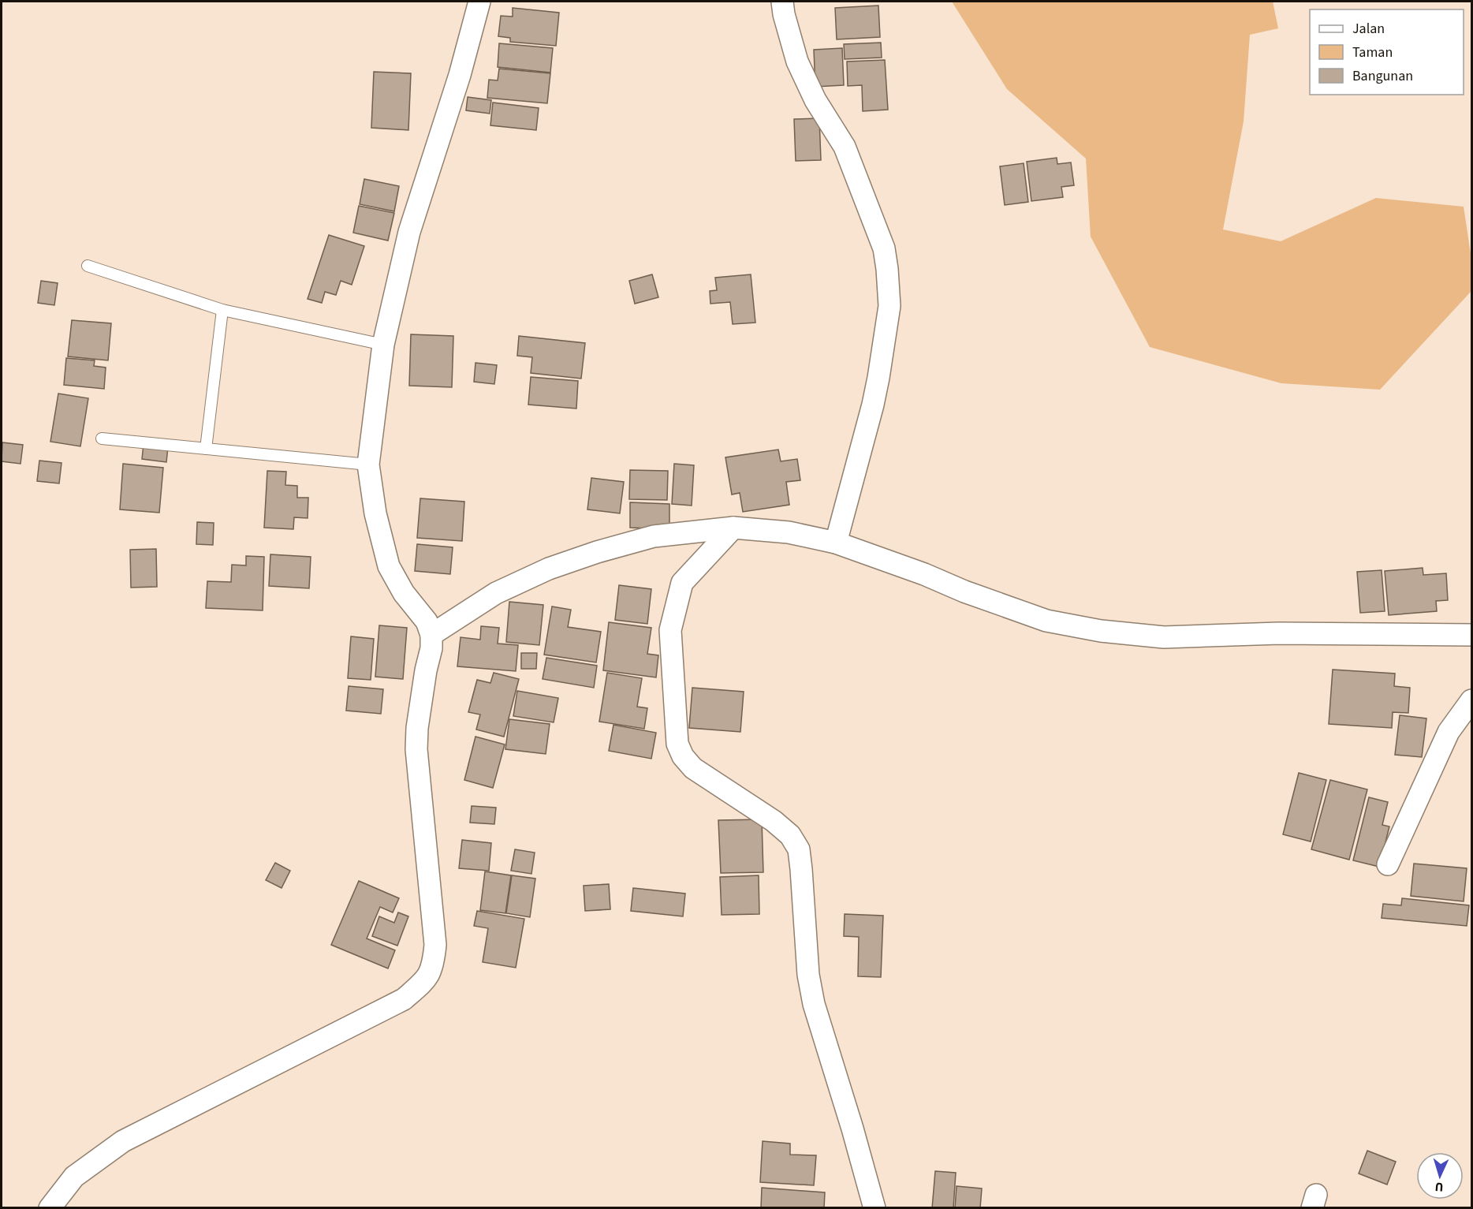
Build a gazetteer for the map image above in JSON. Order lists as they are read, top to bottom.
{
  "legend": ["Jalan", "Taman", "Bangunan"],
  "north": "bottom"
}
